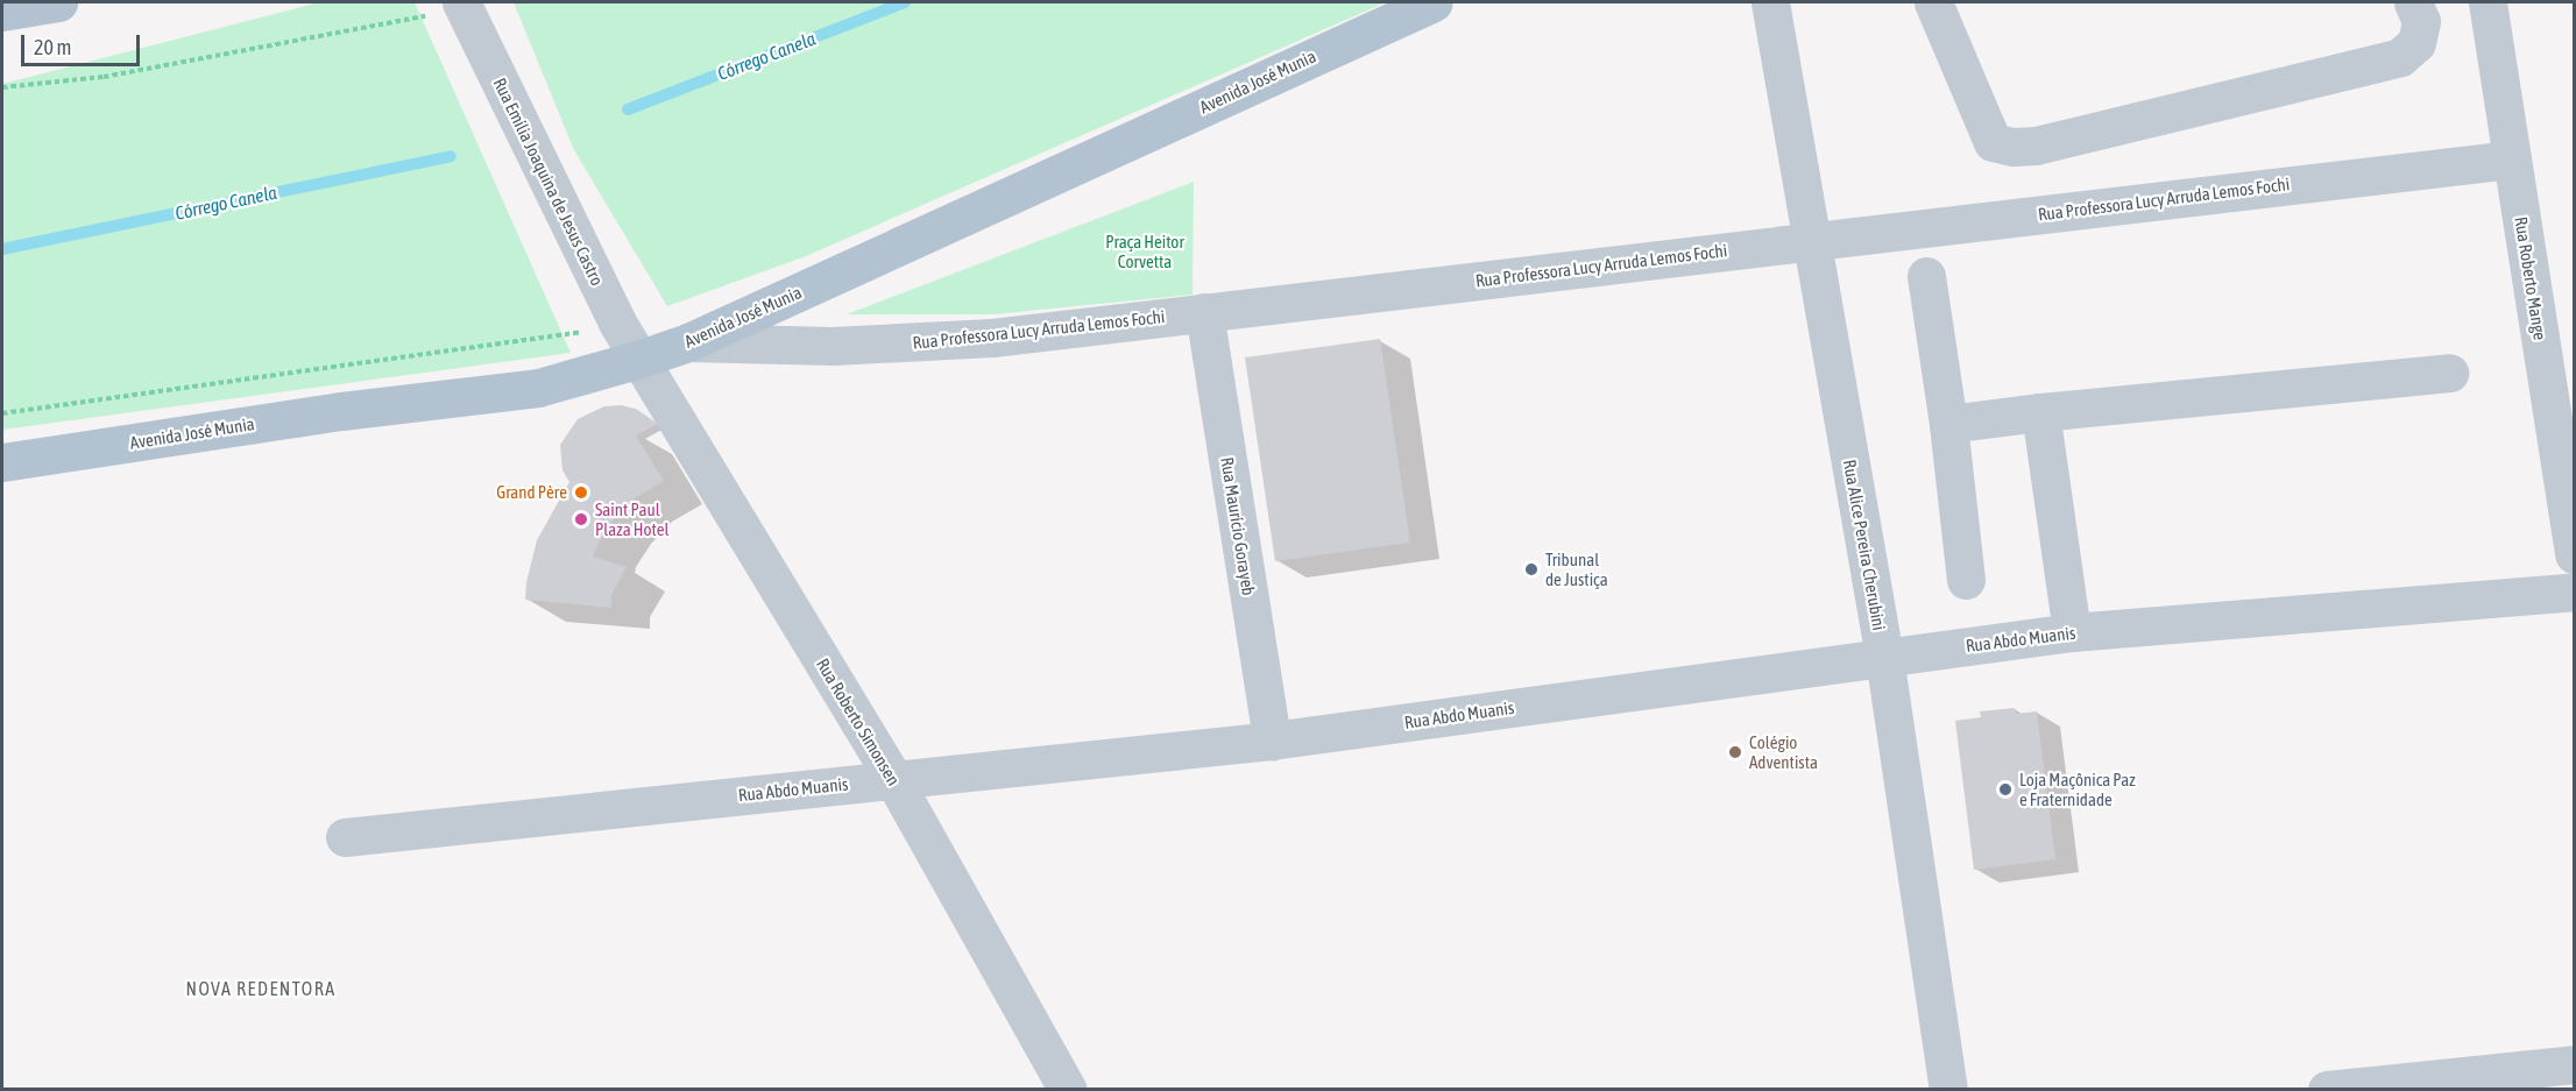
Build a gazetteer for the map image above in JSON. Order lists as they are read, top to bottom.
{
  "streets": {
    "main road": ["Avenida José Munia"],
    "street": [
      "Rua Emília Joaquina de Jesus Castro",
      "Rua Professora Lucy Arruda Lemos Fochi",
      "Rua Roberto Mange",
      "Rua Maurício Gorayeb",
      "Rua Alice Pereira Cherubini",
      "Rua Abdo Muanis",
      "Rua Roberto Simonsen"
    ]
  },
  "crossings": [
    ["Avenida José Munia", "Rua Emília Joaquina de Jesus Castro"],
    ["Avenida José Munia", "Rua Professora Lucy Arruda Lemos Fochi"],
    ["Avenida José Munia", "Rua Roberto Simonsen"],
    ["Rua Emília Joaquina de Jesus Castro", "Rua Roberto Simonsen"],
    ["Rua Professora Lucy Arruda Lemos Fochi", "Rua Roberto Mange"],
    ["Rua Professora Lucy Arruda Lemos Fochi", "Rua Maurício Gorayeb"],
    ["Rua Professora Lucy Arruda Lemos Fochi", "Rua Alice Pereira Cherubini"],
    ["Rua Maurício Gorayeb", "Rua Abdo Muanis"],
    ["Rua Alice Pereira Cherubini", "Rua Abdo Muanis"],
    ["Rua Abdo Muanis", "Rua Roberto Simonsen"]
  ],
  "districts": ["NOVA REDENTORA"],
  "water": ["Córrego Canela"],
  "parks": ["Praça Heitor Corvetta"],
  "places": [
    "Grand Père",
    "Saint Paul Plaza Hotel",
    "Tribunal de Justiça",
    "Colégio Adventista",
    "Loja Maçônica Paz e Fraternidade"
  ],
  "scale_bar": "20 m"
}
